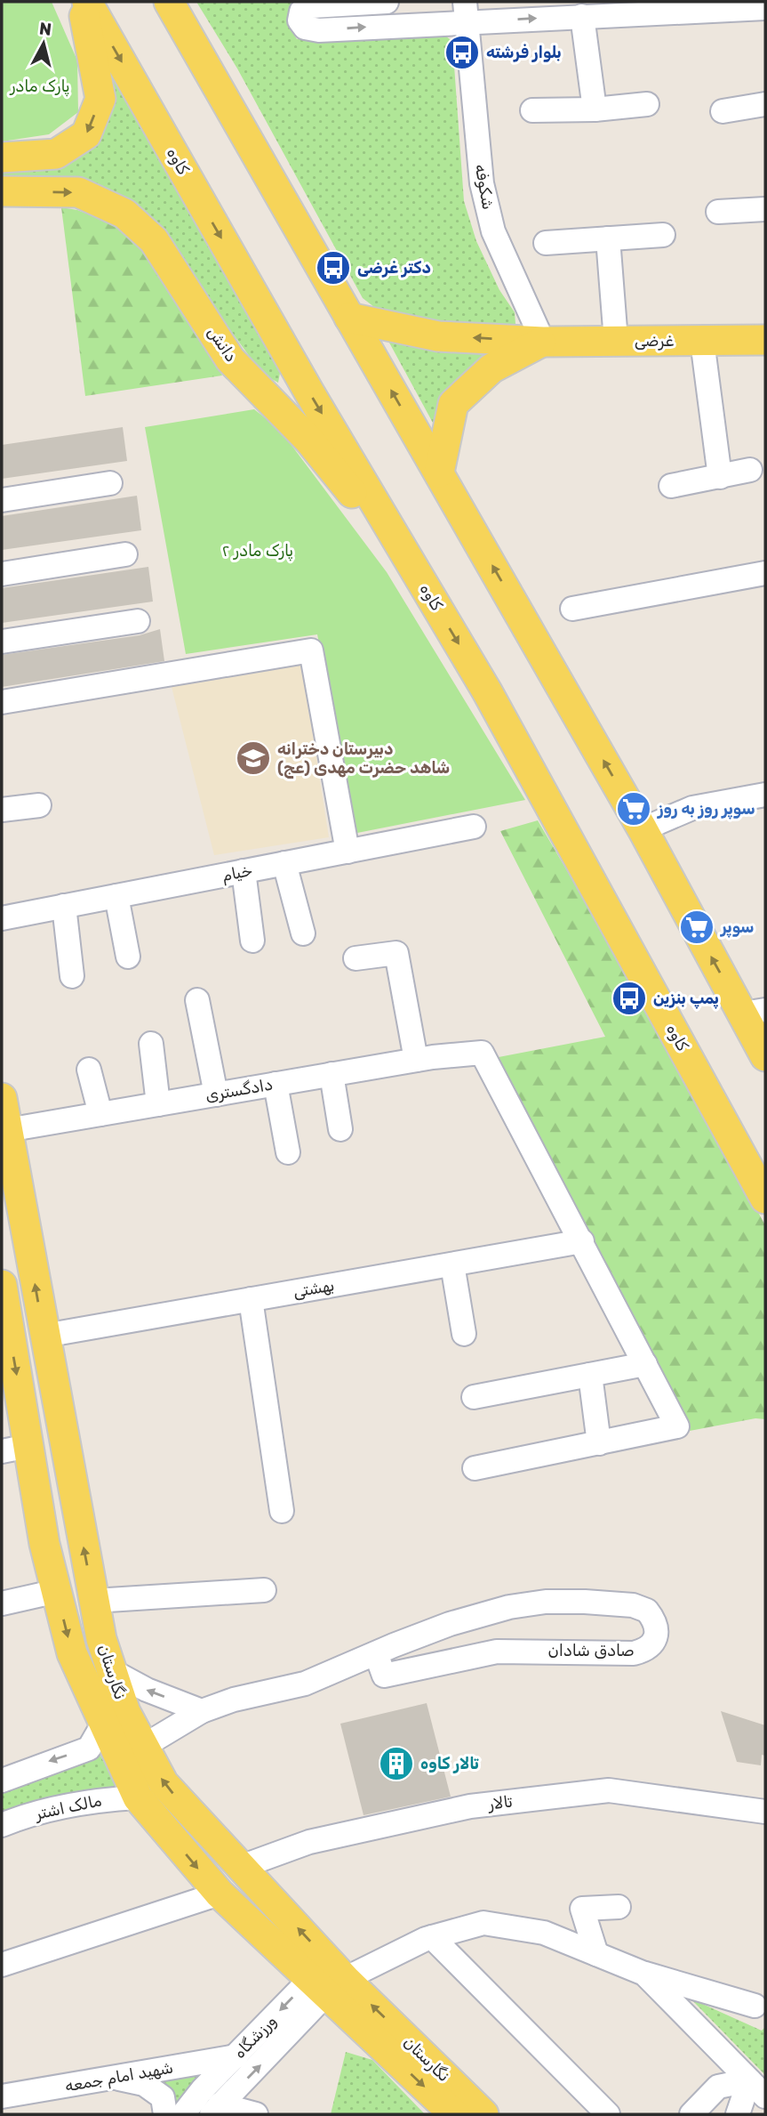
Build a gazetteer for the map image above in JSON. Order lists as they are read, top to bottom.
{
  "streets": {
    "main road": [
      "کاوه",
      "غرضی",
      "دانش",
      "نگارستان"
    ],
    "street": [
      "شکوفه",
      "خیام",
      "دادگستری",
      "بهشتی",
      "صادق شادان",
      "تالار",
      "مالک اشتر",
      "ورزشگاه",
      "شهید امام جمعه"
    ]
  },
  "crossings": [
    ["کاوه", "دانش"],
    ["شکوفه", "غرضی"],
    ["دادگستری", "بهشتی"],
    ["دادگستری", "نگارستان"],
    ["بهشتی", "نگارستان"],
    ["صادق شادان", "نگارستان"],
    ["نگارستان", "تالار"],
    ["نگارستان", "مالک اشتر"],
    ["نگارستان", "ورزشگاه"],
    ["ورزشگاه", "شهید امام جمعه"]
  ],
  "one_way": ["غرضی"],
  "parks": ["پارک مادر", "پارک مادر ۲"],
  "places": {
    "bus stop": ["بلوار فرشته", "دکتر غرضی", "پمپ بنزین"],
    "school or university": ["دبیرستان دخترانه شاهد حضرت مهدی (عج)"],
    "supermarket": ["سوپر روز به روز", "سوپر"],
    "building": ["تالار کاوه"]
  },
  "north": "top"
}
